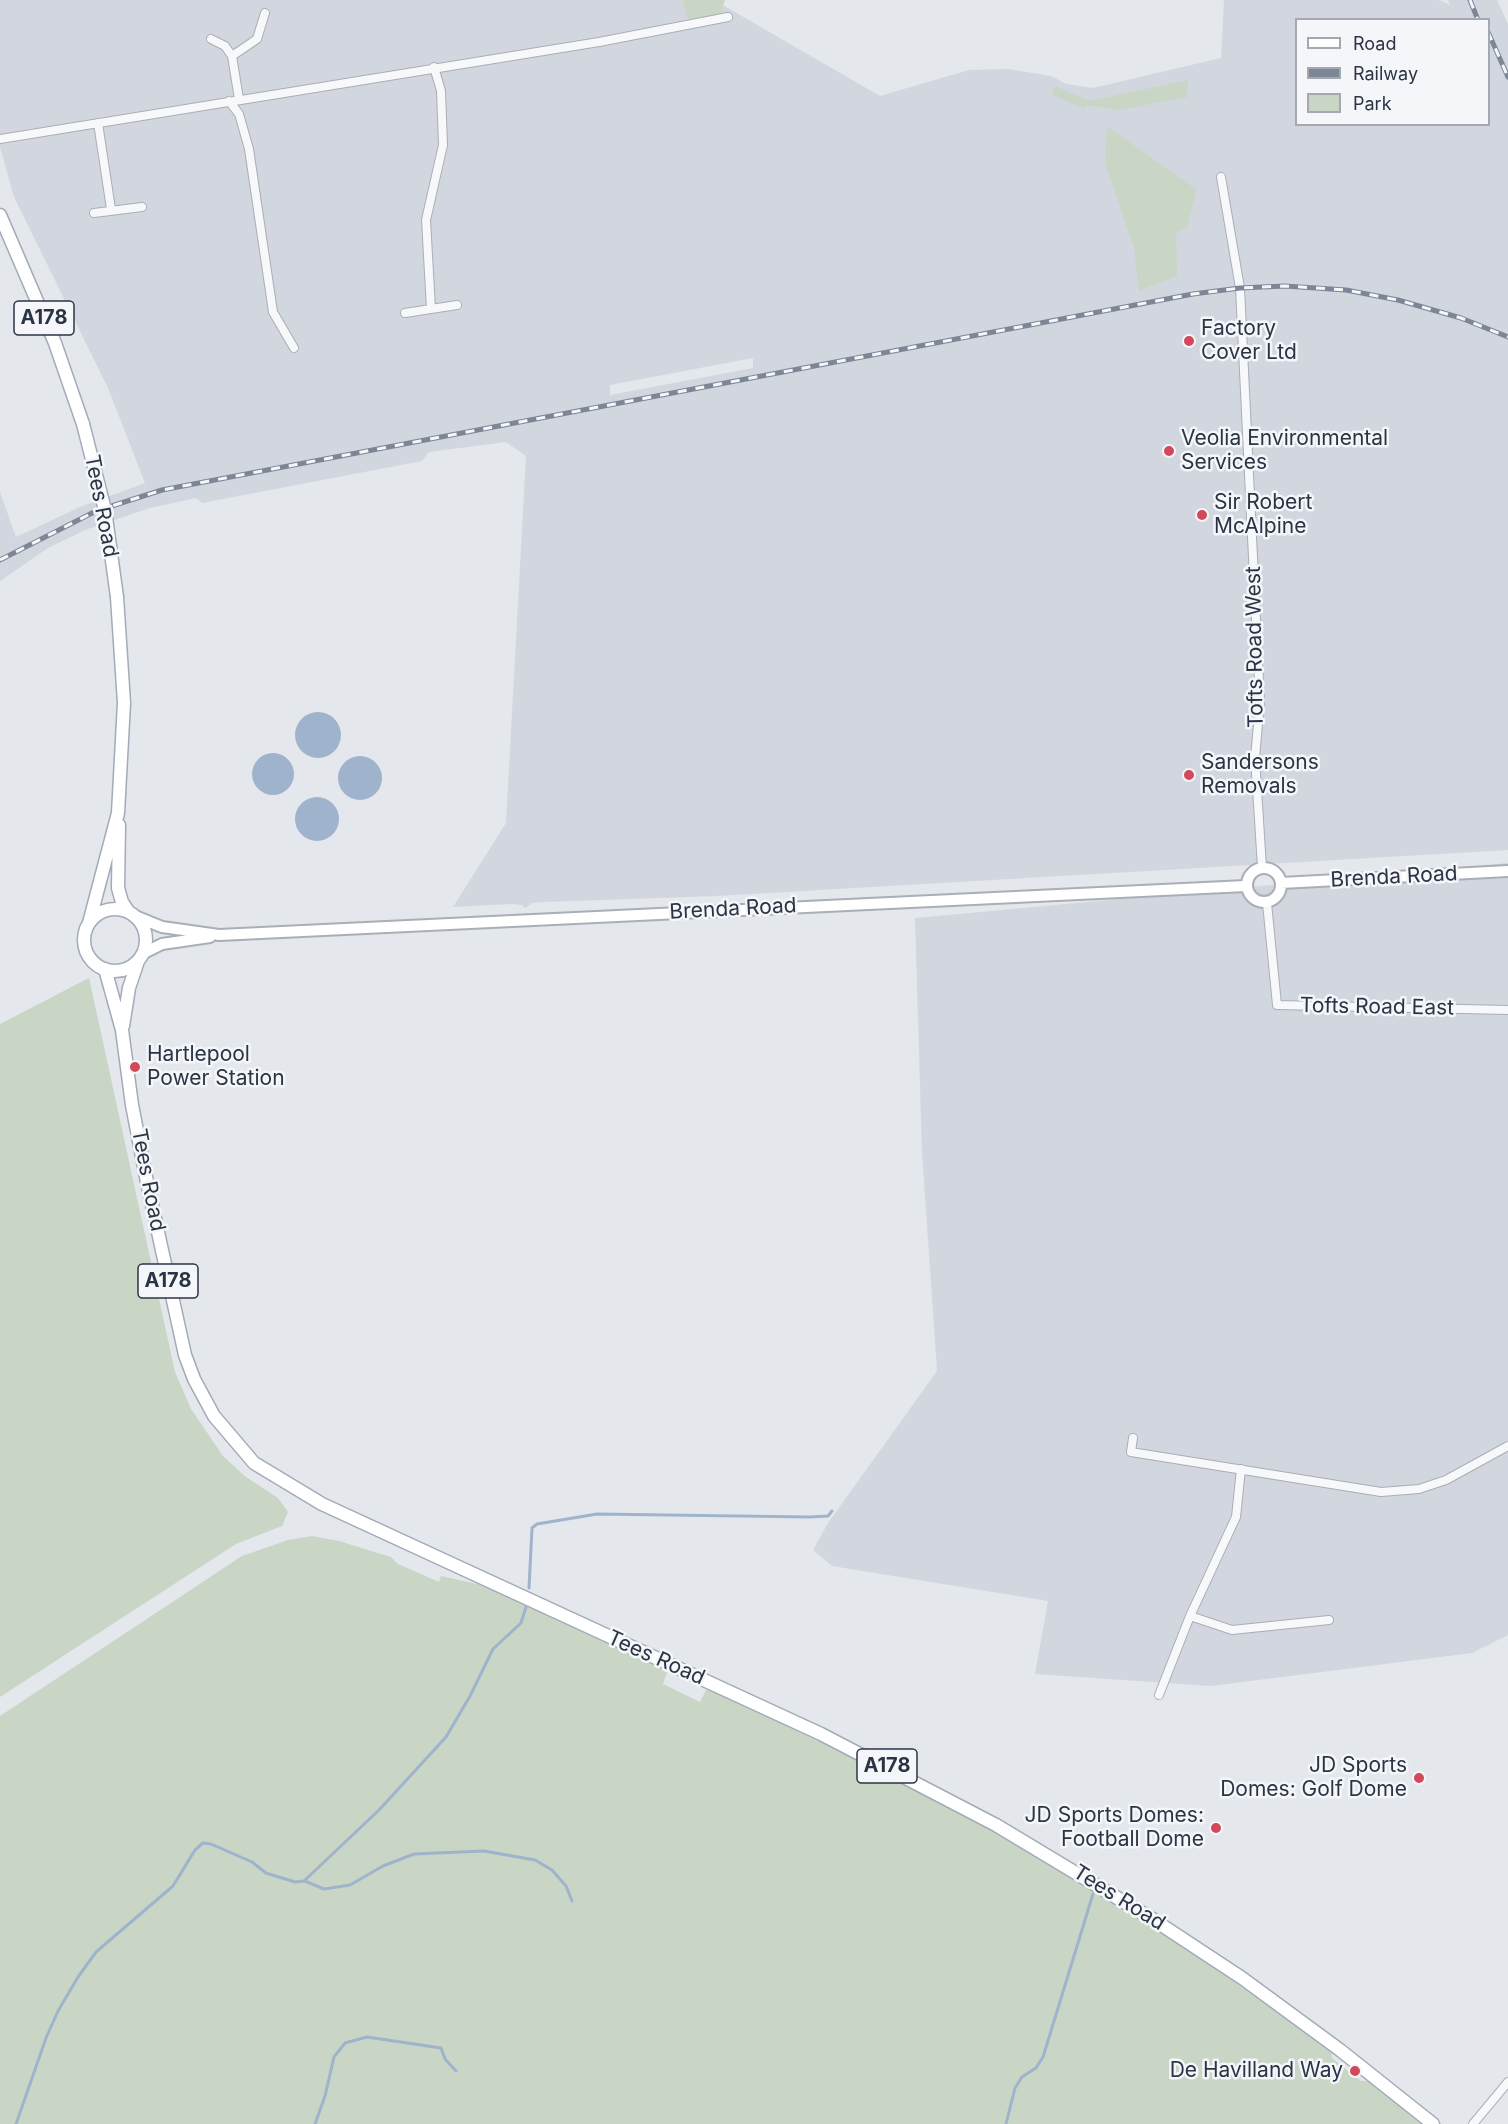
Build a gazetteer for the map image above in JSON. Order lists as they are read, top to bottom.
{
  "streets": {
    "main road": ["A178", "Tees Road", "Brenda Road"],
    "street": ["Tofts Road West", "Tofts Road East"]
  },
  "crossings": [
    ["A178", "Tees Road"],
    ["A178", "Brenda Road"],
    ["Tees Road", "Brenda Road"],
    ["Tofts Road West", "Brenda Road"],
    ["Tofts Road West", "Tofts Road East"],
    ["Brenda Road", "Tofts Road East"]
  ],
  "places": [
    "Factory Cover Ltd",
    "Veolia Environmental Services",
    "Sir Robert McAlpine",
    "Sandersons Removals",
    "Hartlepool Power Station",
    "JD Sports Domes: Golf Dome",
    "JD Sports Domes: Football Dome",
    "De Havilland Way"
  ],
  "legend": ["Road", "Railway", "Park"]
}
